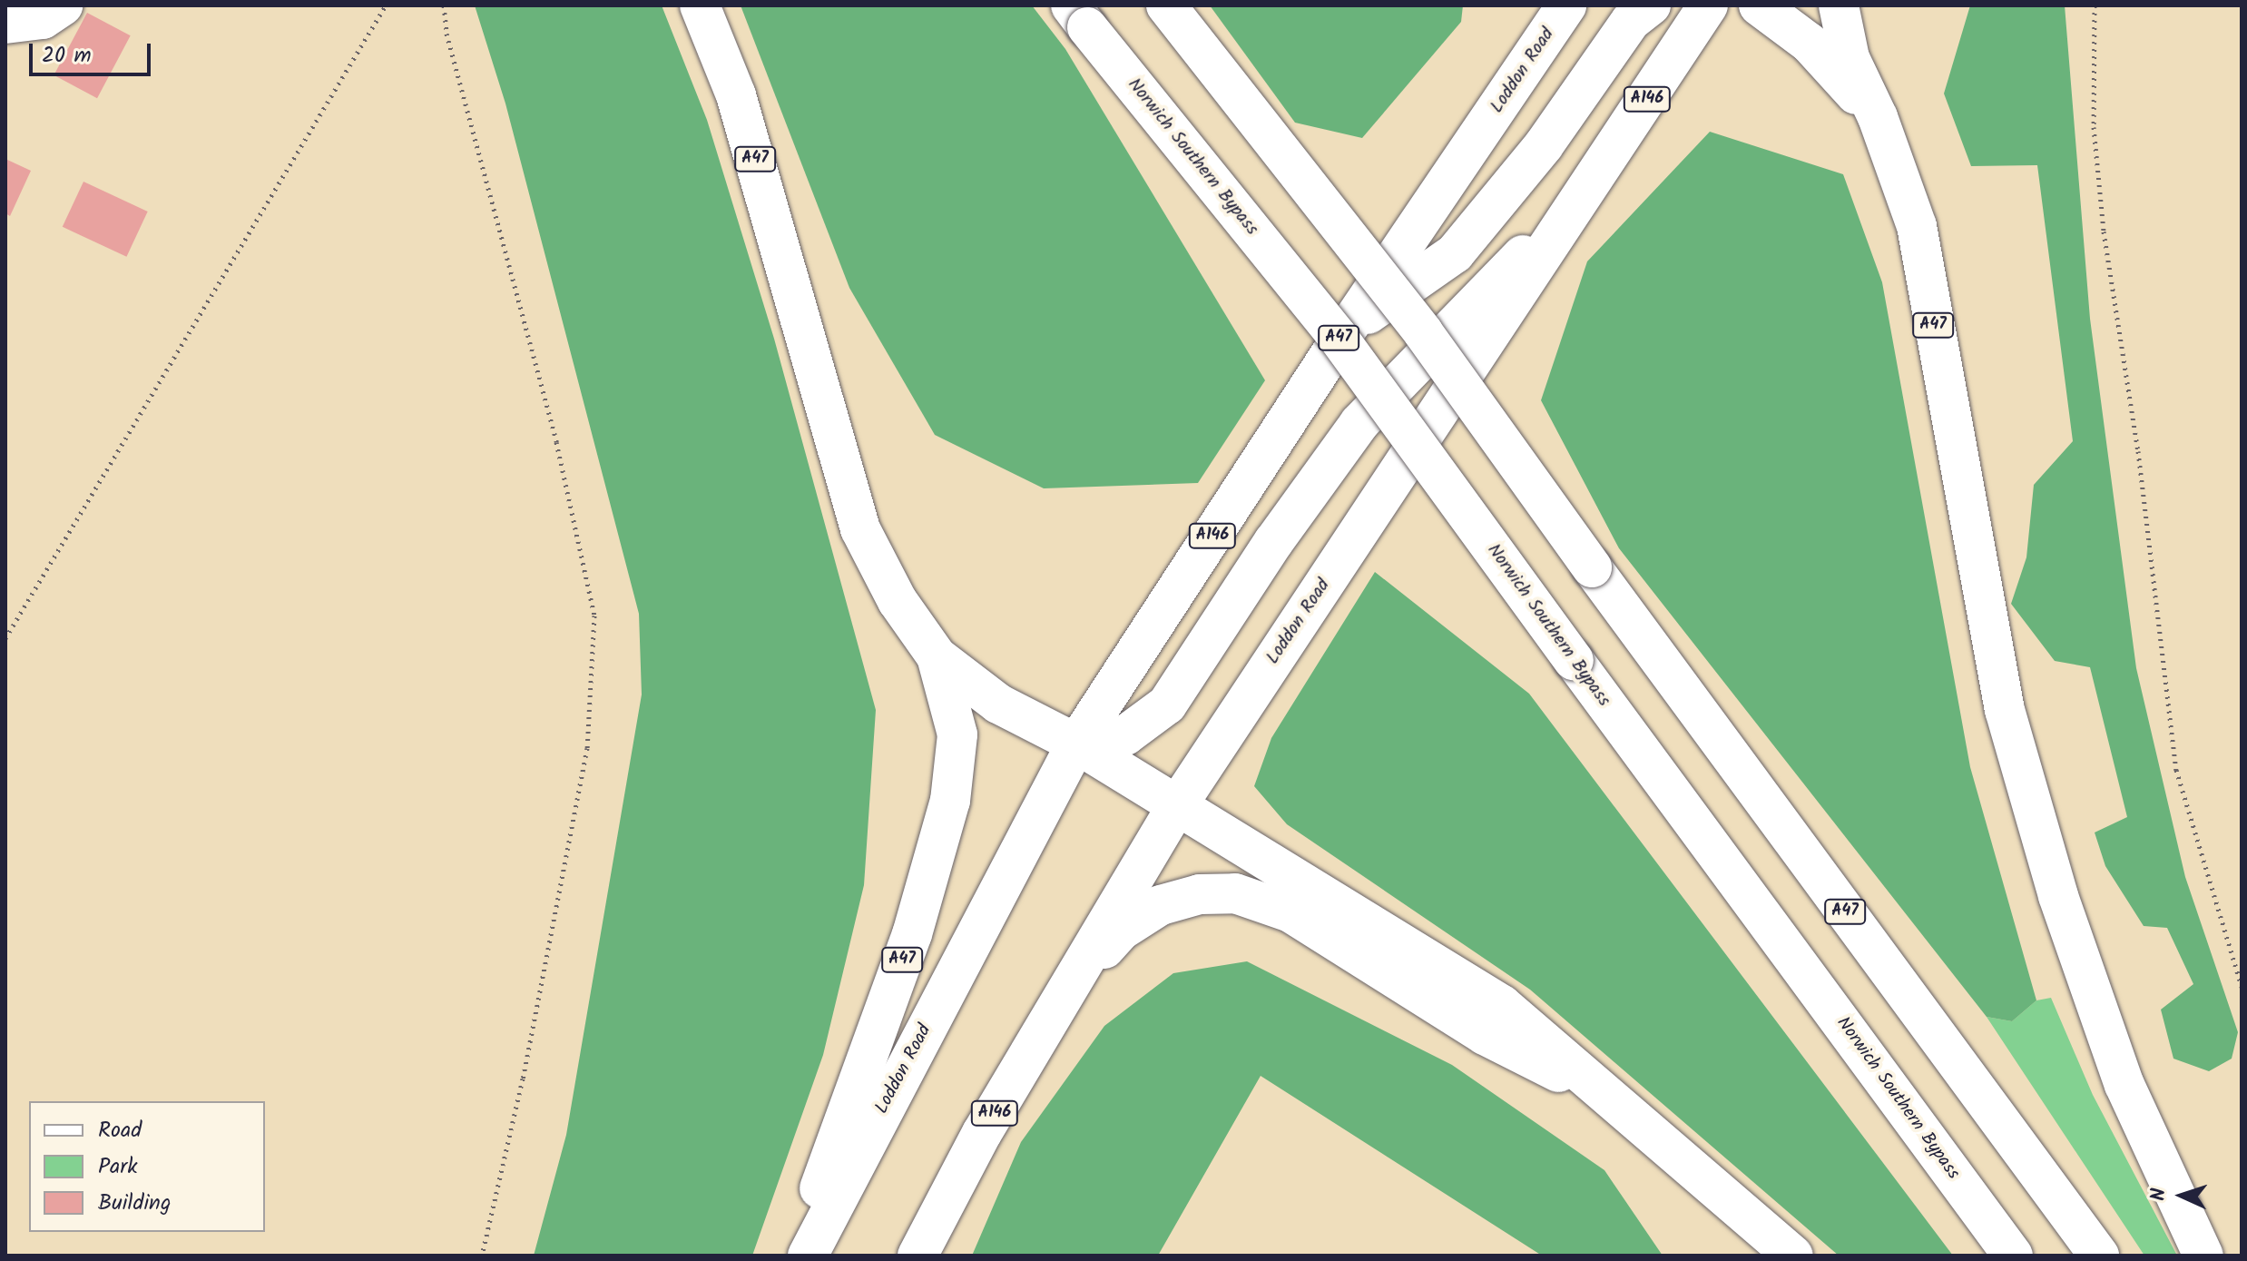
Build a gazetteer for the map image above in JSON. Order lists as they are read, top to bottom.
{
  "streets": {
    "main road": [
      "Loddon Road",
      "A146",
      "Norwich Southern Bypass",
      "A47"
    ]
  },
  "crossings": [
    ["Loddon Road", "A47"]
  ],
  "legend": ["Road", "Park", "Building"],
  "scale_bar": "20 m",
  "north": "left"
}
